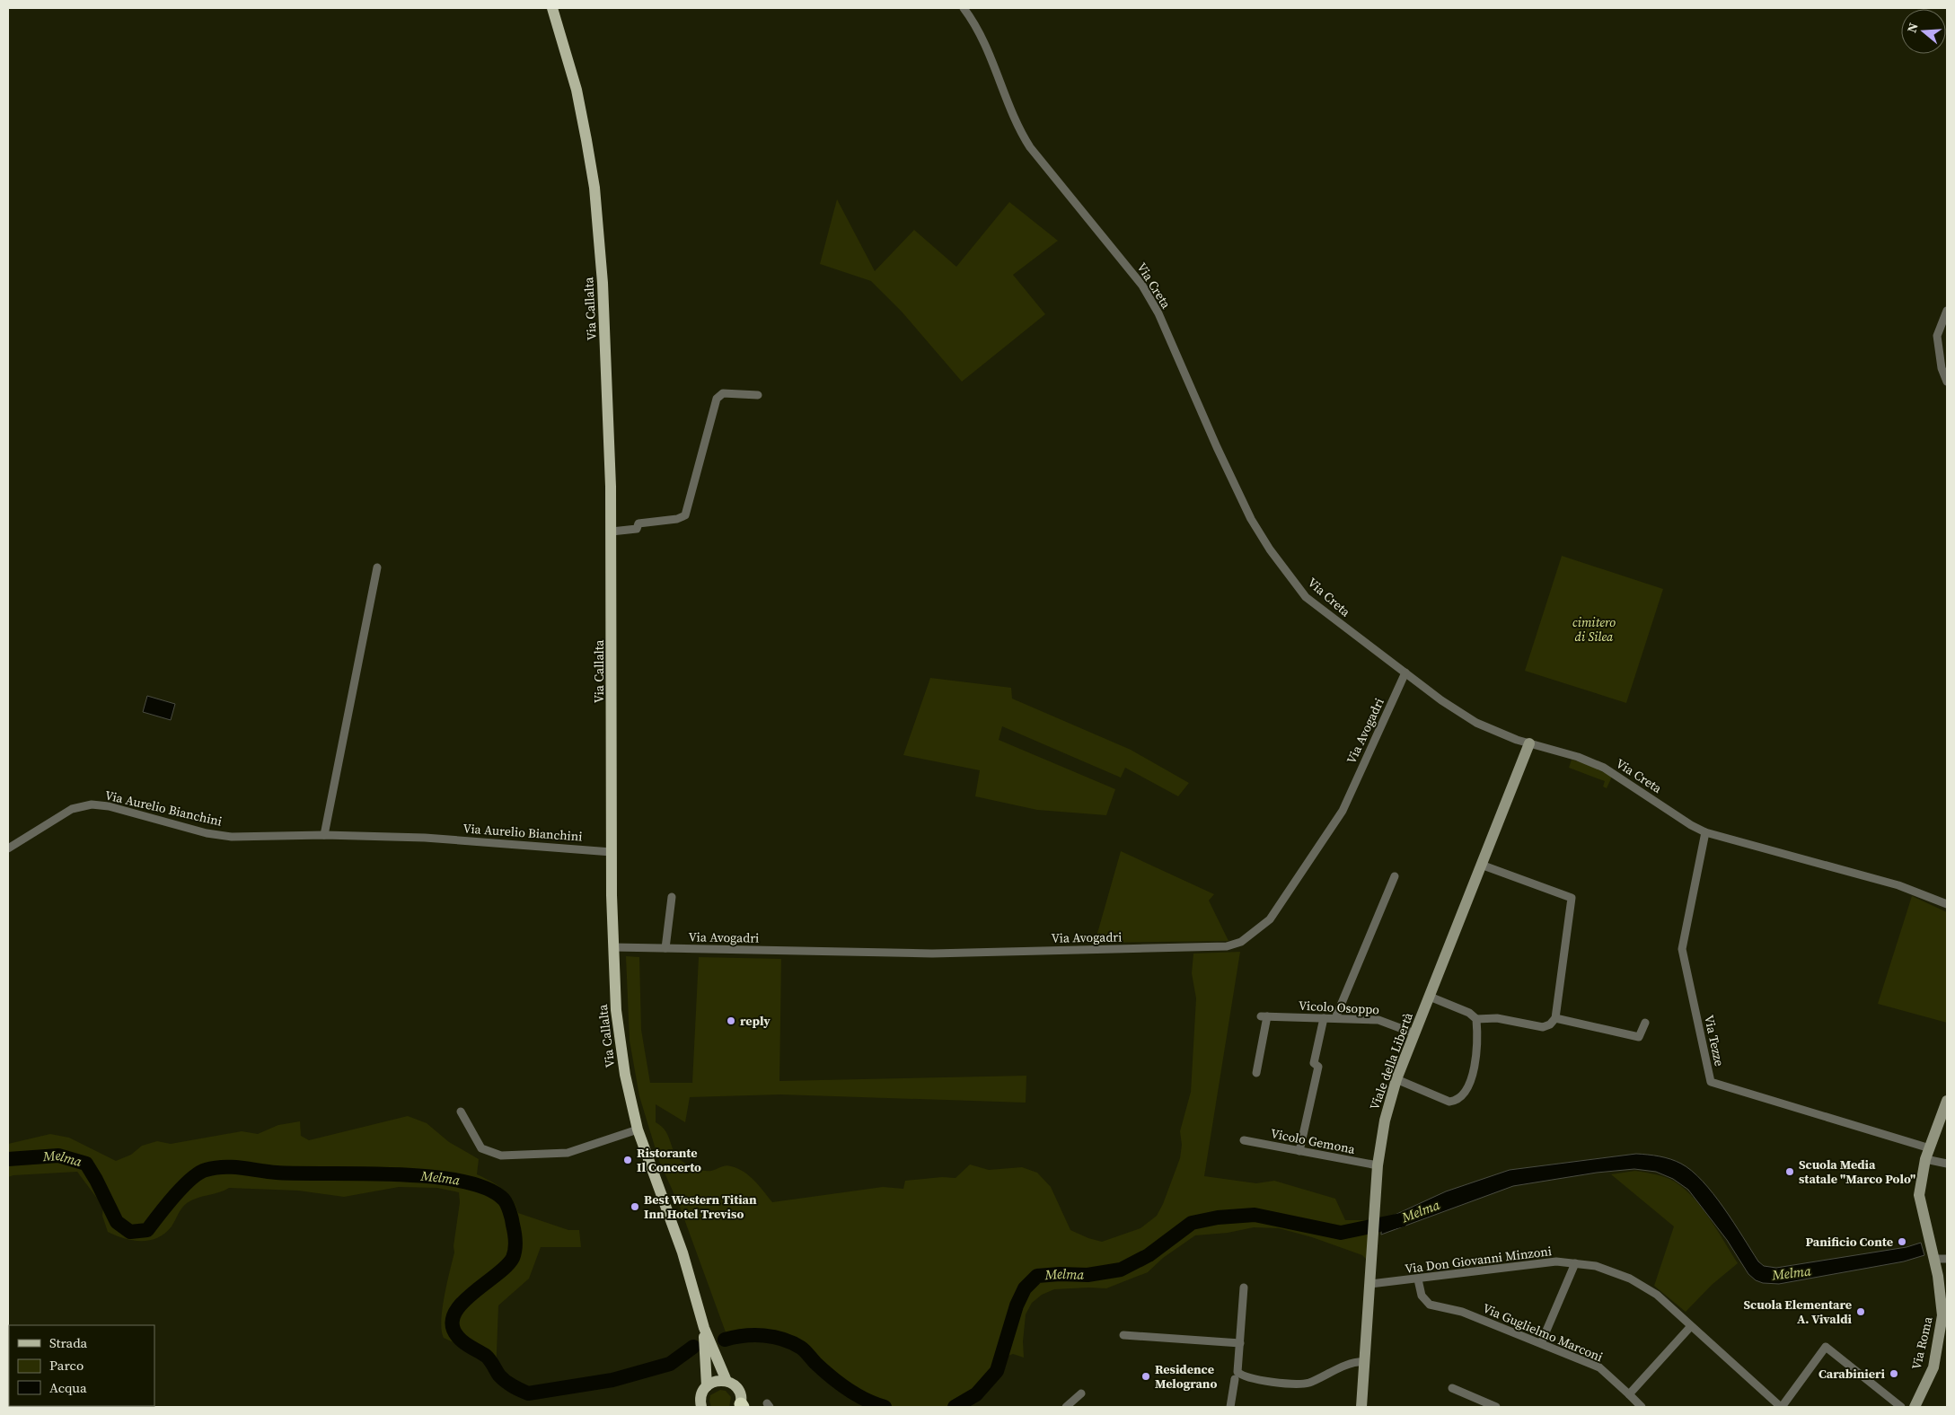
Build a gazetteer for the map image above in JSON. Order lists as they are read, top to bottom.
{
  "streets": {
    "main road": ["Via Callalta"],
    "street": [
      "Via Creta",
      "Via Avogadri",
      "Via Aurelio Bianchini",
      "Vicolo Osoppo",
      "Via Tezze",
      "Viale della Libertà",
      "Vicolo Gemona",
      "Via Don Giovanni Minzoni",
      "Via Guglielmo Marconi",
      "Via Roma"
    ]
  },
  "crossings": [
    ["Via Creta", "Via Avogadri"],
    ["Via Creta", "Via Tezze"],
    ["Via Creta", "Viale della Libertà"],
    ["Via Callalta", "Via Avogadri"],
    ["Via Callalta", "Via Aurelio Bianchini"],
    ["Vicolo Osoppo", "Viale della Libertà"],
    ["Via Tezze", "Via Roma"],
    ["Viale della Libertà", "Vicolo Gemona"],
    ["Viale della Libertà", "Via Don Giovanni Minzoni"],
    ["Via Don Giovanni Minzoni", "Via Guglielmo Marconi"]
  ],
  "water": ["Melma"],
  "parks": ["cimitero di Silea"],
  "places": [
    "reply",
    "Ristorante Il Concerto",
    "Scuola Media statale \"Marco Polo\"",
    "Best Western Titian Inn Hotel Treviso",
    "Panificio Conte",
    "Scuola Elementare A. Vivaldi",
    "Carabinieri",
    "Residence Melograno"
  ],
  "legend": ["Strada", "Parco", "Acqua"],
  "north": "left"
}
